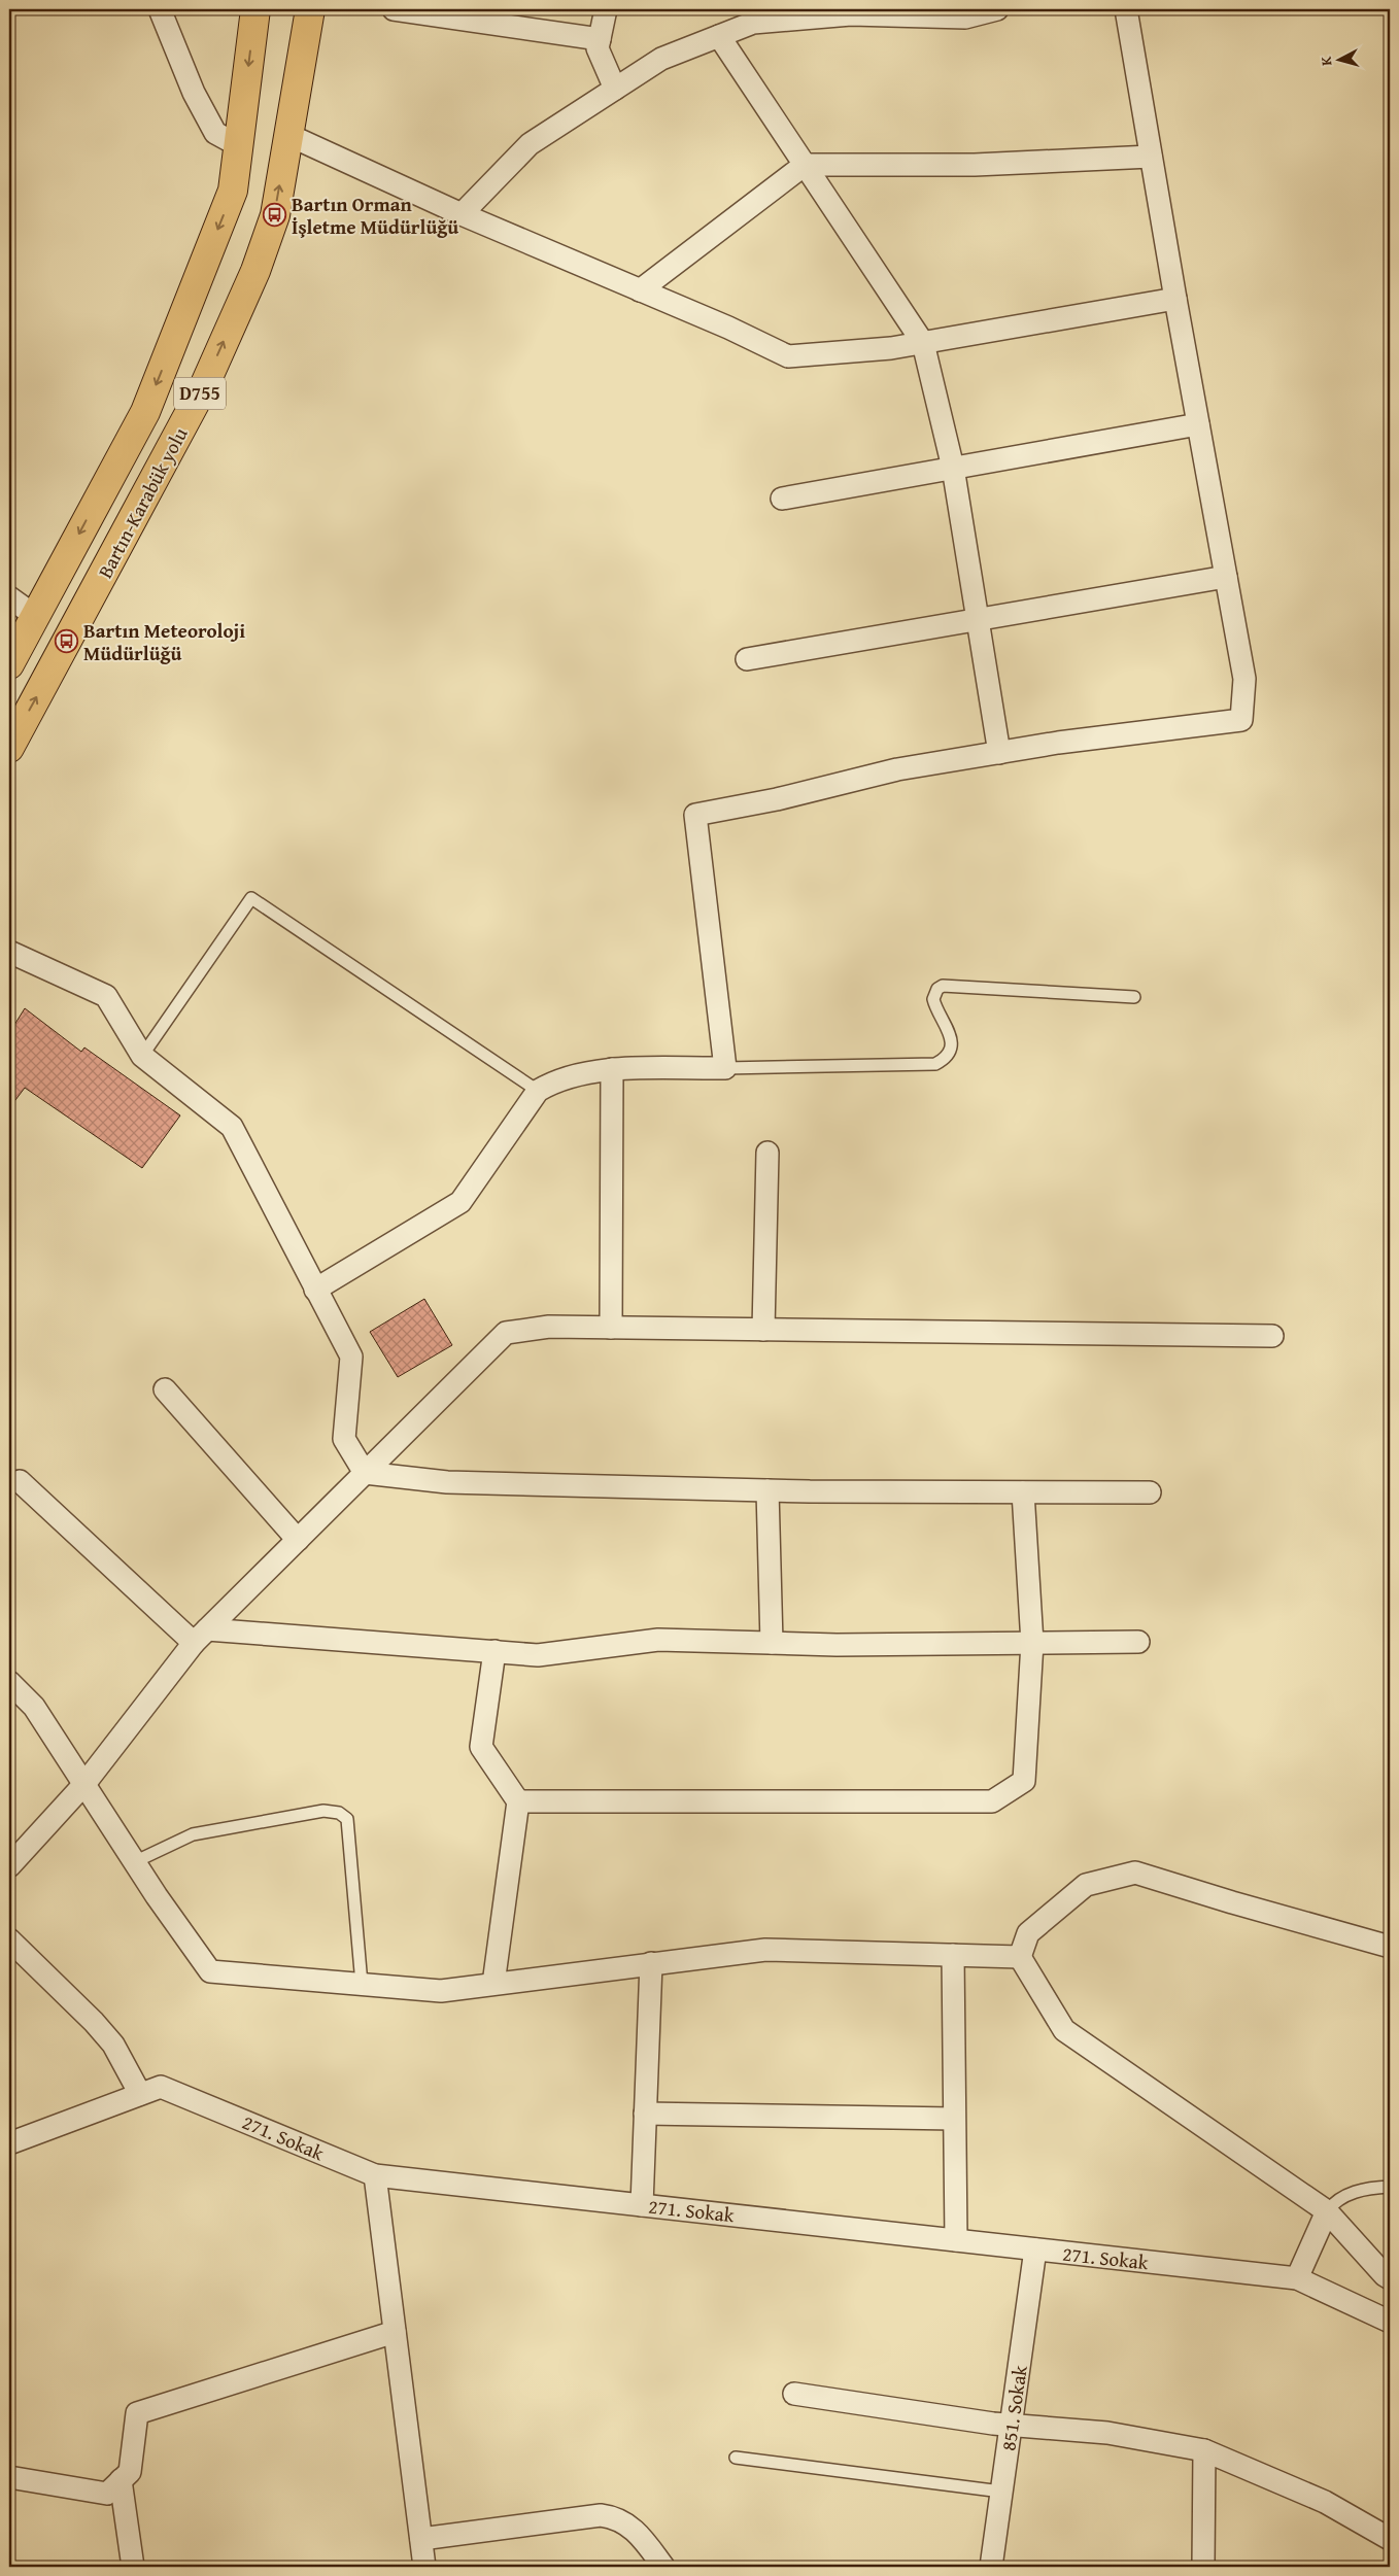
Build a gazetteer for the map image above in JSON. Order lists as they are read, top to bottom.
{
  "streets": {
    "highway": ["D755", "Bartın-Karabük yolu"],
    "street": ["271. Sokak", "851. Sokak"]
  },
  "crossings": [
    ["271. Sokak", "851. Sokak"]
  ],
  "places": {
    "bus stop": ["Bartın Orman İşletme Müdürlüğü", "Bartın Meteoroloji Müdürlüğü"]
  },
  "north": "left"
}
